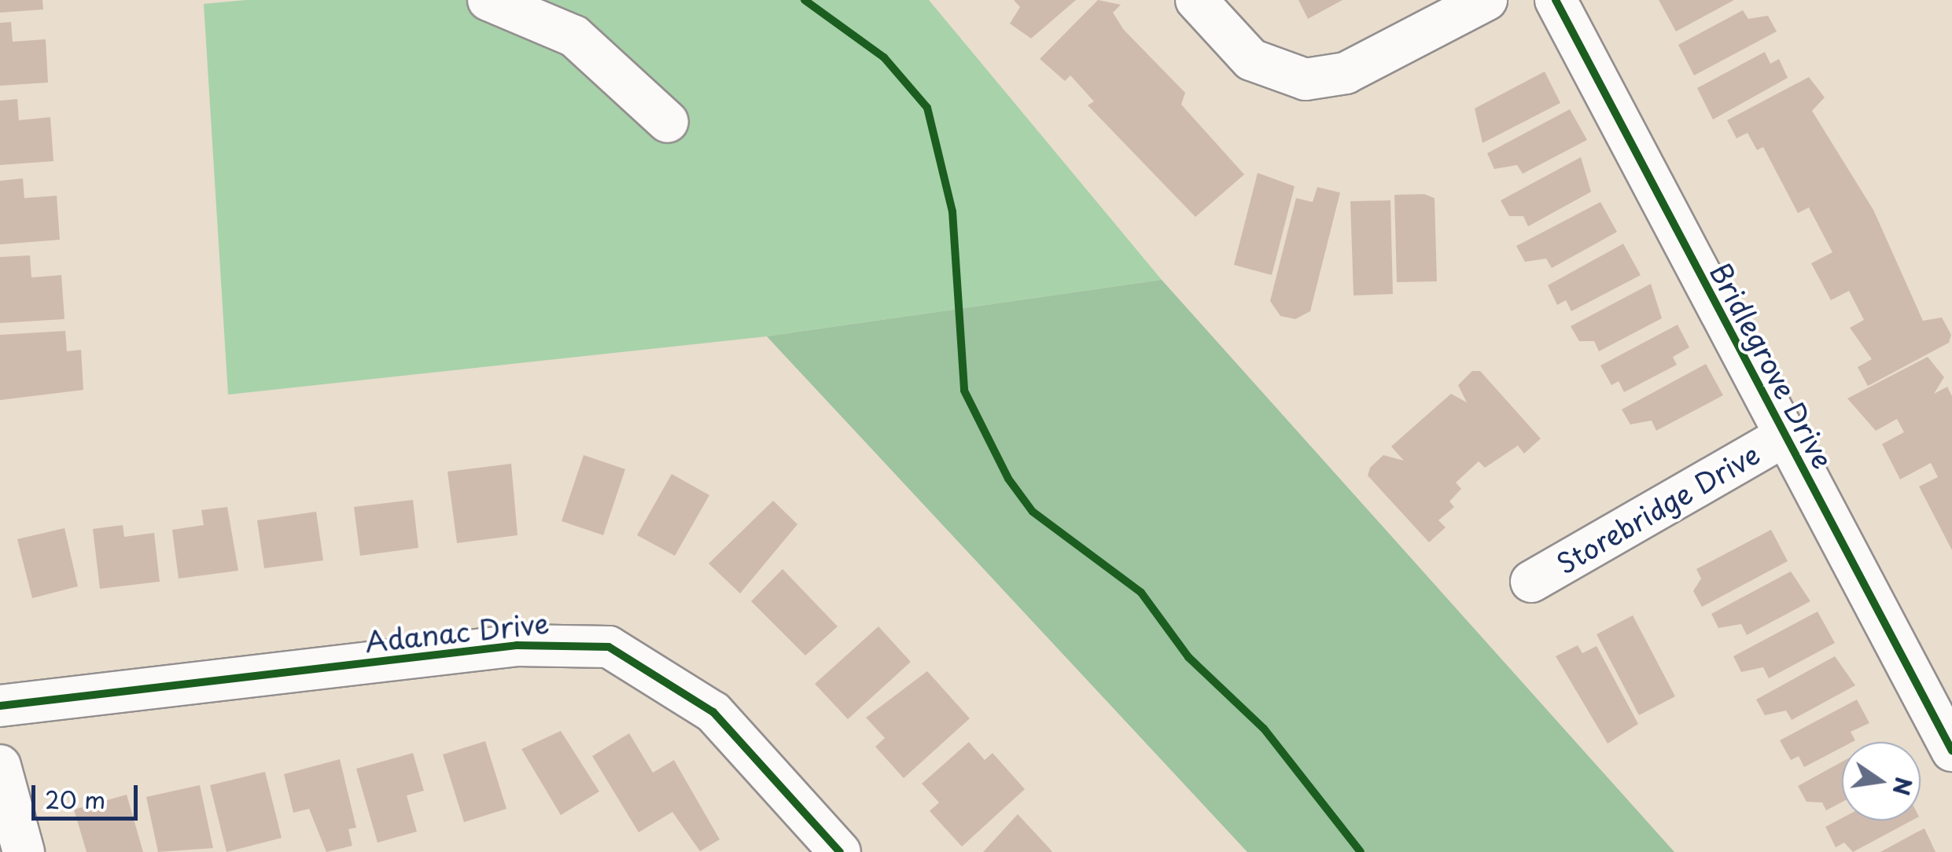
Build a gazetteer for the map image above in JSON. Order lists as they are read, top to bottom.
{
  "streets": {
    "street": ["Bridlegrove Drive", "Storebridge Drive", "Adanac Drive"]
  },
  "crossings": [
    ["Bridlegrove Drive", "Storebridge Drive"]
  ],
  "scale_bar": "20 m",
  "north": "right"
}
